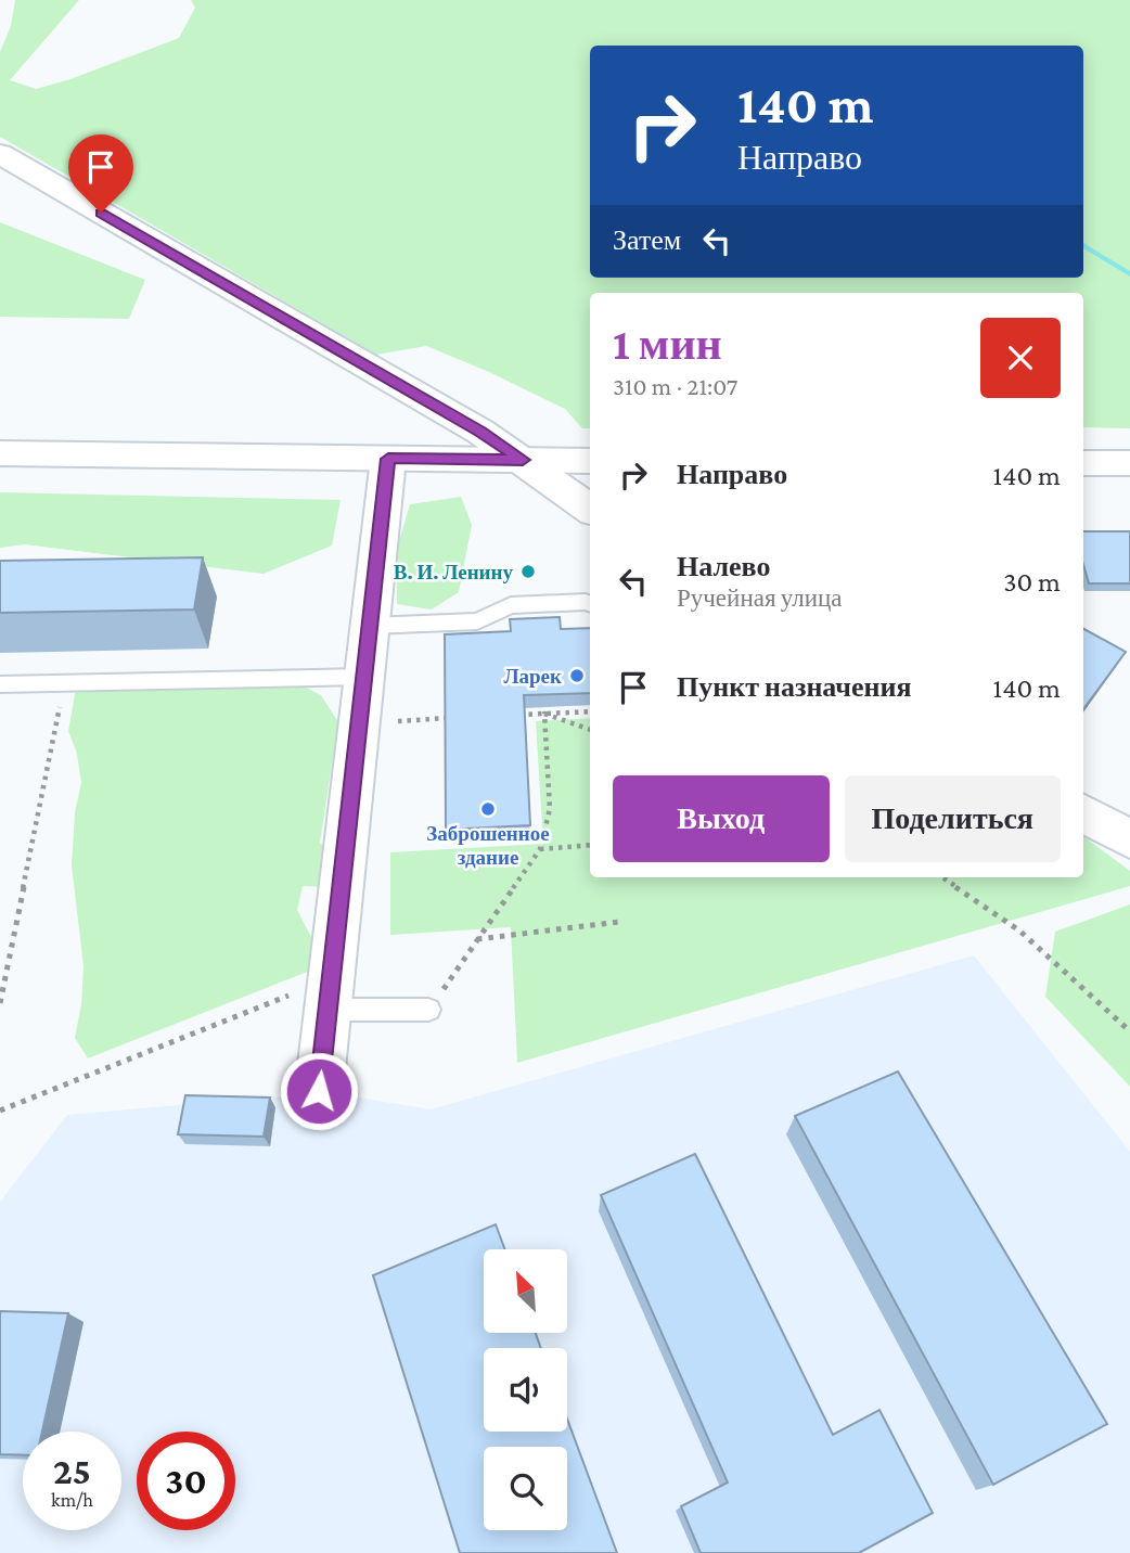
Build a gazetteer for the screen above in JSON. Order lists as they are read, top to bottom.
{
  "places": ["В. И. Ленину", "Ларек", "Заброшенное здание"],
  "north": "top left",
  "page": {
    "turn": ["140 m", "Направо"],
    "then": "Затем",
    "heading": ["1 мин", "310 m · 21:07"],
    "list": [
      {
        "name": "Направо",
        "value": "140 m"
      },
      {
        "name": "Налево",
        "note": "Ручейная улица",
        "value": "30 m"
      },
      {
        "name": "Пункт назначения",
        "value": "140 m"
      }
    ],
    "buttons": ["Выход", "Поделиться"],
    "speed": "25 km/h",
    "limit": "30"
  }
}
